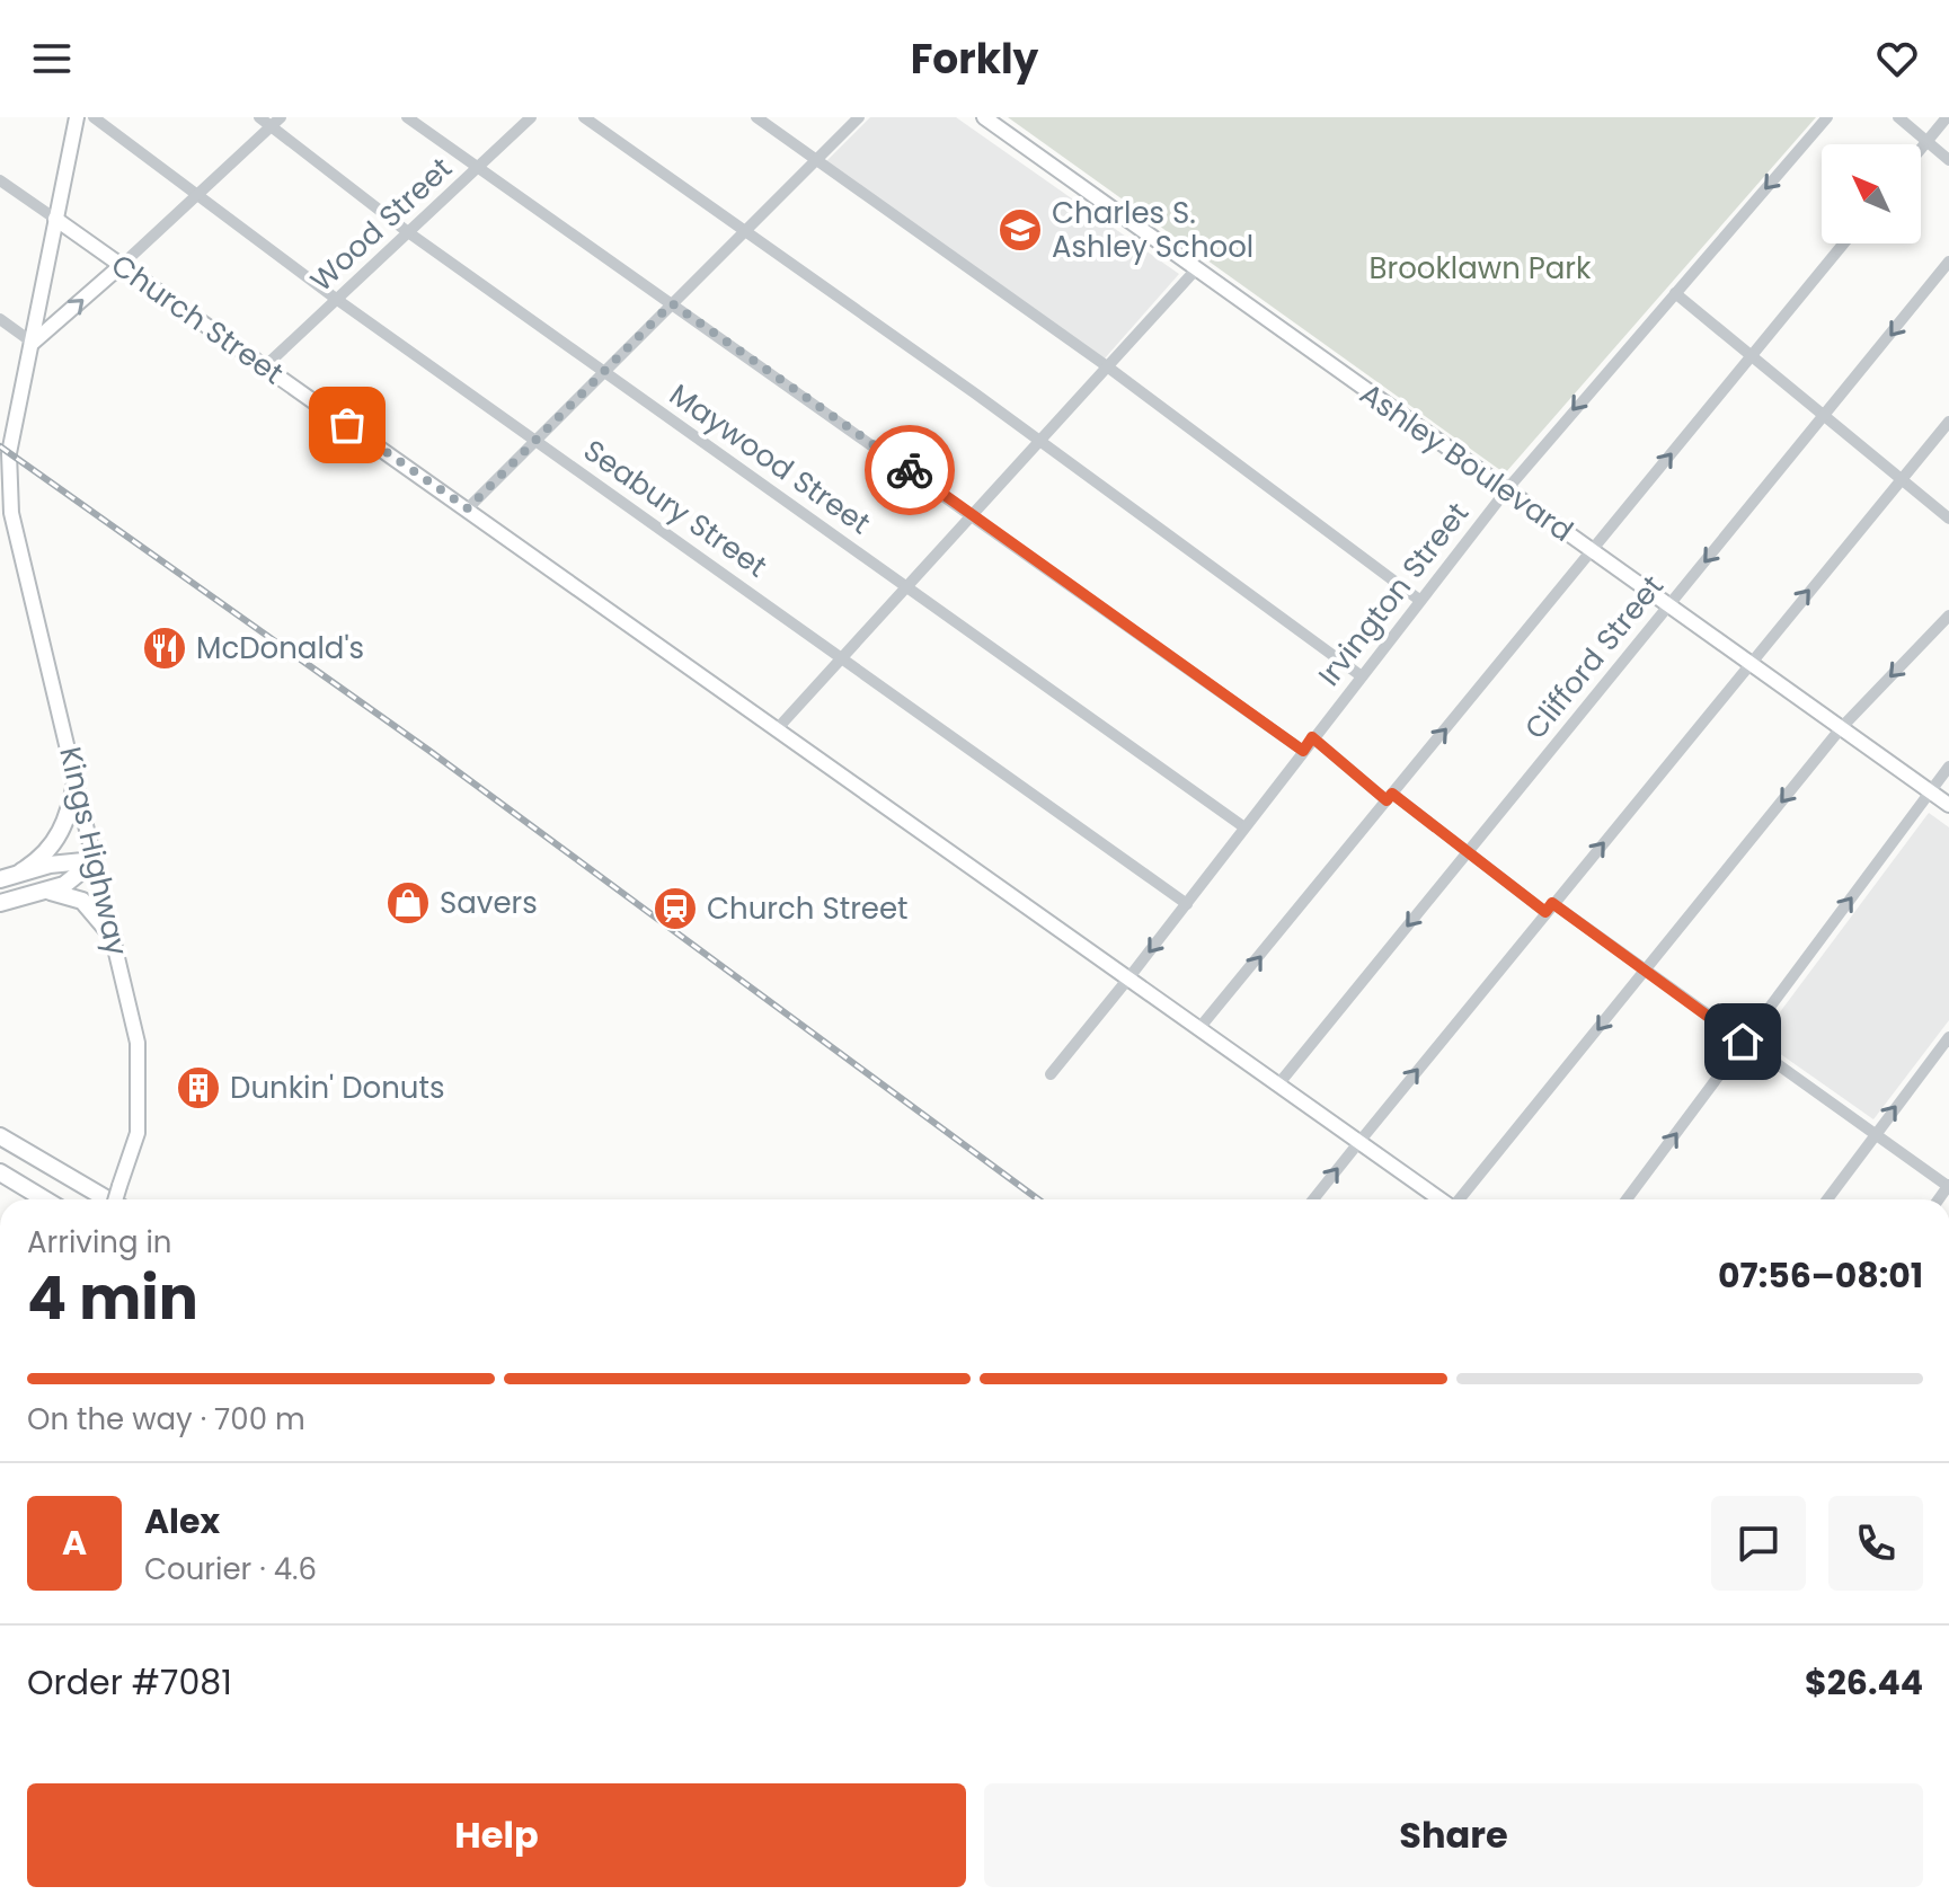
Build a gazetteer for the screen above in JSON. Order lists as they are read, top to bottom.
{
  "streets": {
    "main road": ["Church Street", "Ashley Boulevard", "Kings Highway"],
    "street": [
      "Wood Street",
      "Maywood Street",
      "Seabury Street",
      "Irvington Street",
      "Clifford Street"
    ]
  },
  "crossings": [
    ["Wood Street", "Church Street"],
    ["Wood Street", "Maywood Street"],
    ["Wood Street", "Seabury Street"],
    ["Church Street", "Irvington Street"],
    ["Church Street", "Clifford Street"],
    ["Church Street", "Kings Highway"],
    ["Maywood Street", "Irvington Street"],
    ["Ashley Boulevard", "Irvington Street"],
    ["Ashley Boulevard", "Clifford Street"],
    ["Seabury Street", "Irvington Street"]
  ],
  "parks": ["Brooklawn Park"],
  "places": {
    "school or university": ["Charles S. Ashley School"],
    "restaurant": ["McDonald's"],
    "shop": ["Savers"],
    "station": ["Church Street"],
    "building": ["Dunkin' Donuts"]
  },
  "north": "top left",
  "page": {
    "header": "Forkly",
    "heading": ["4 min", "Arriving in", "07:56–08:01"],
    "panel": [
      "Alex",
      "Courier · 4.6",
      "Order #7081",
      "$26.44"
    ],
    "bar": "On the way · 700 m",
    "round": "A",
    "buttons": ["Help", "Share"]
  }
}
